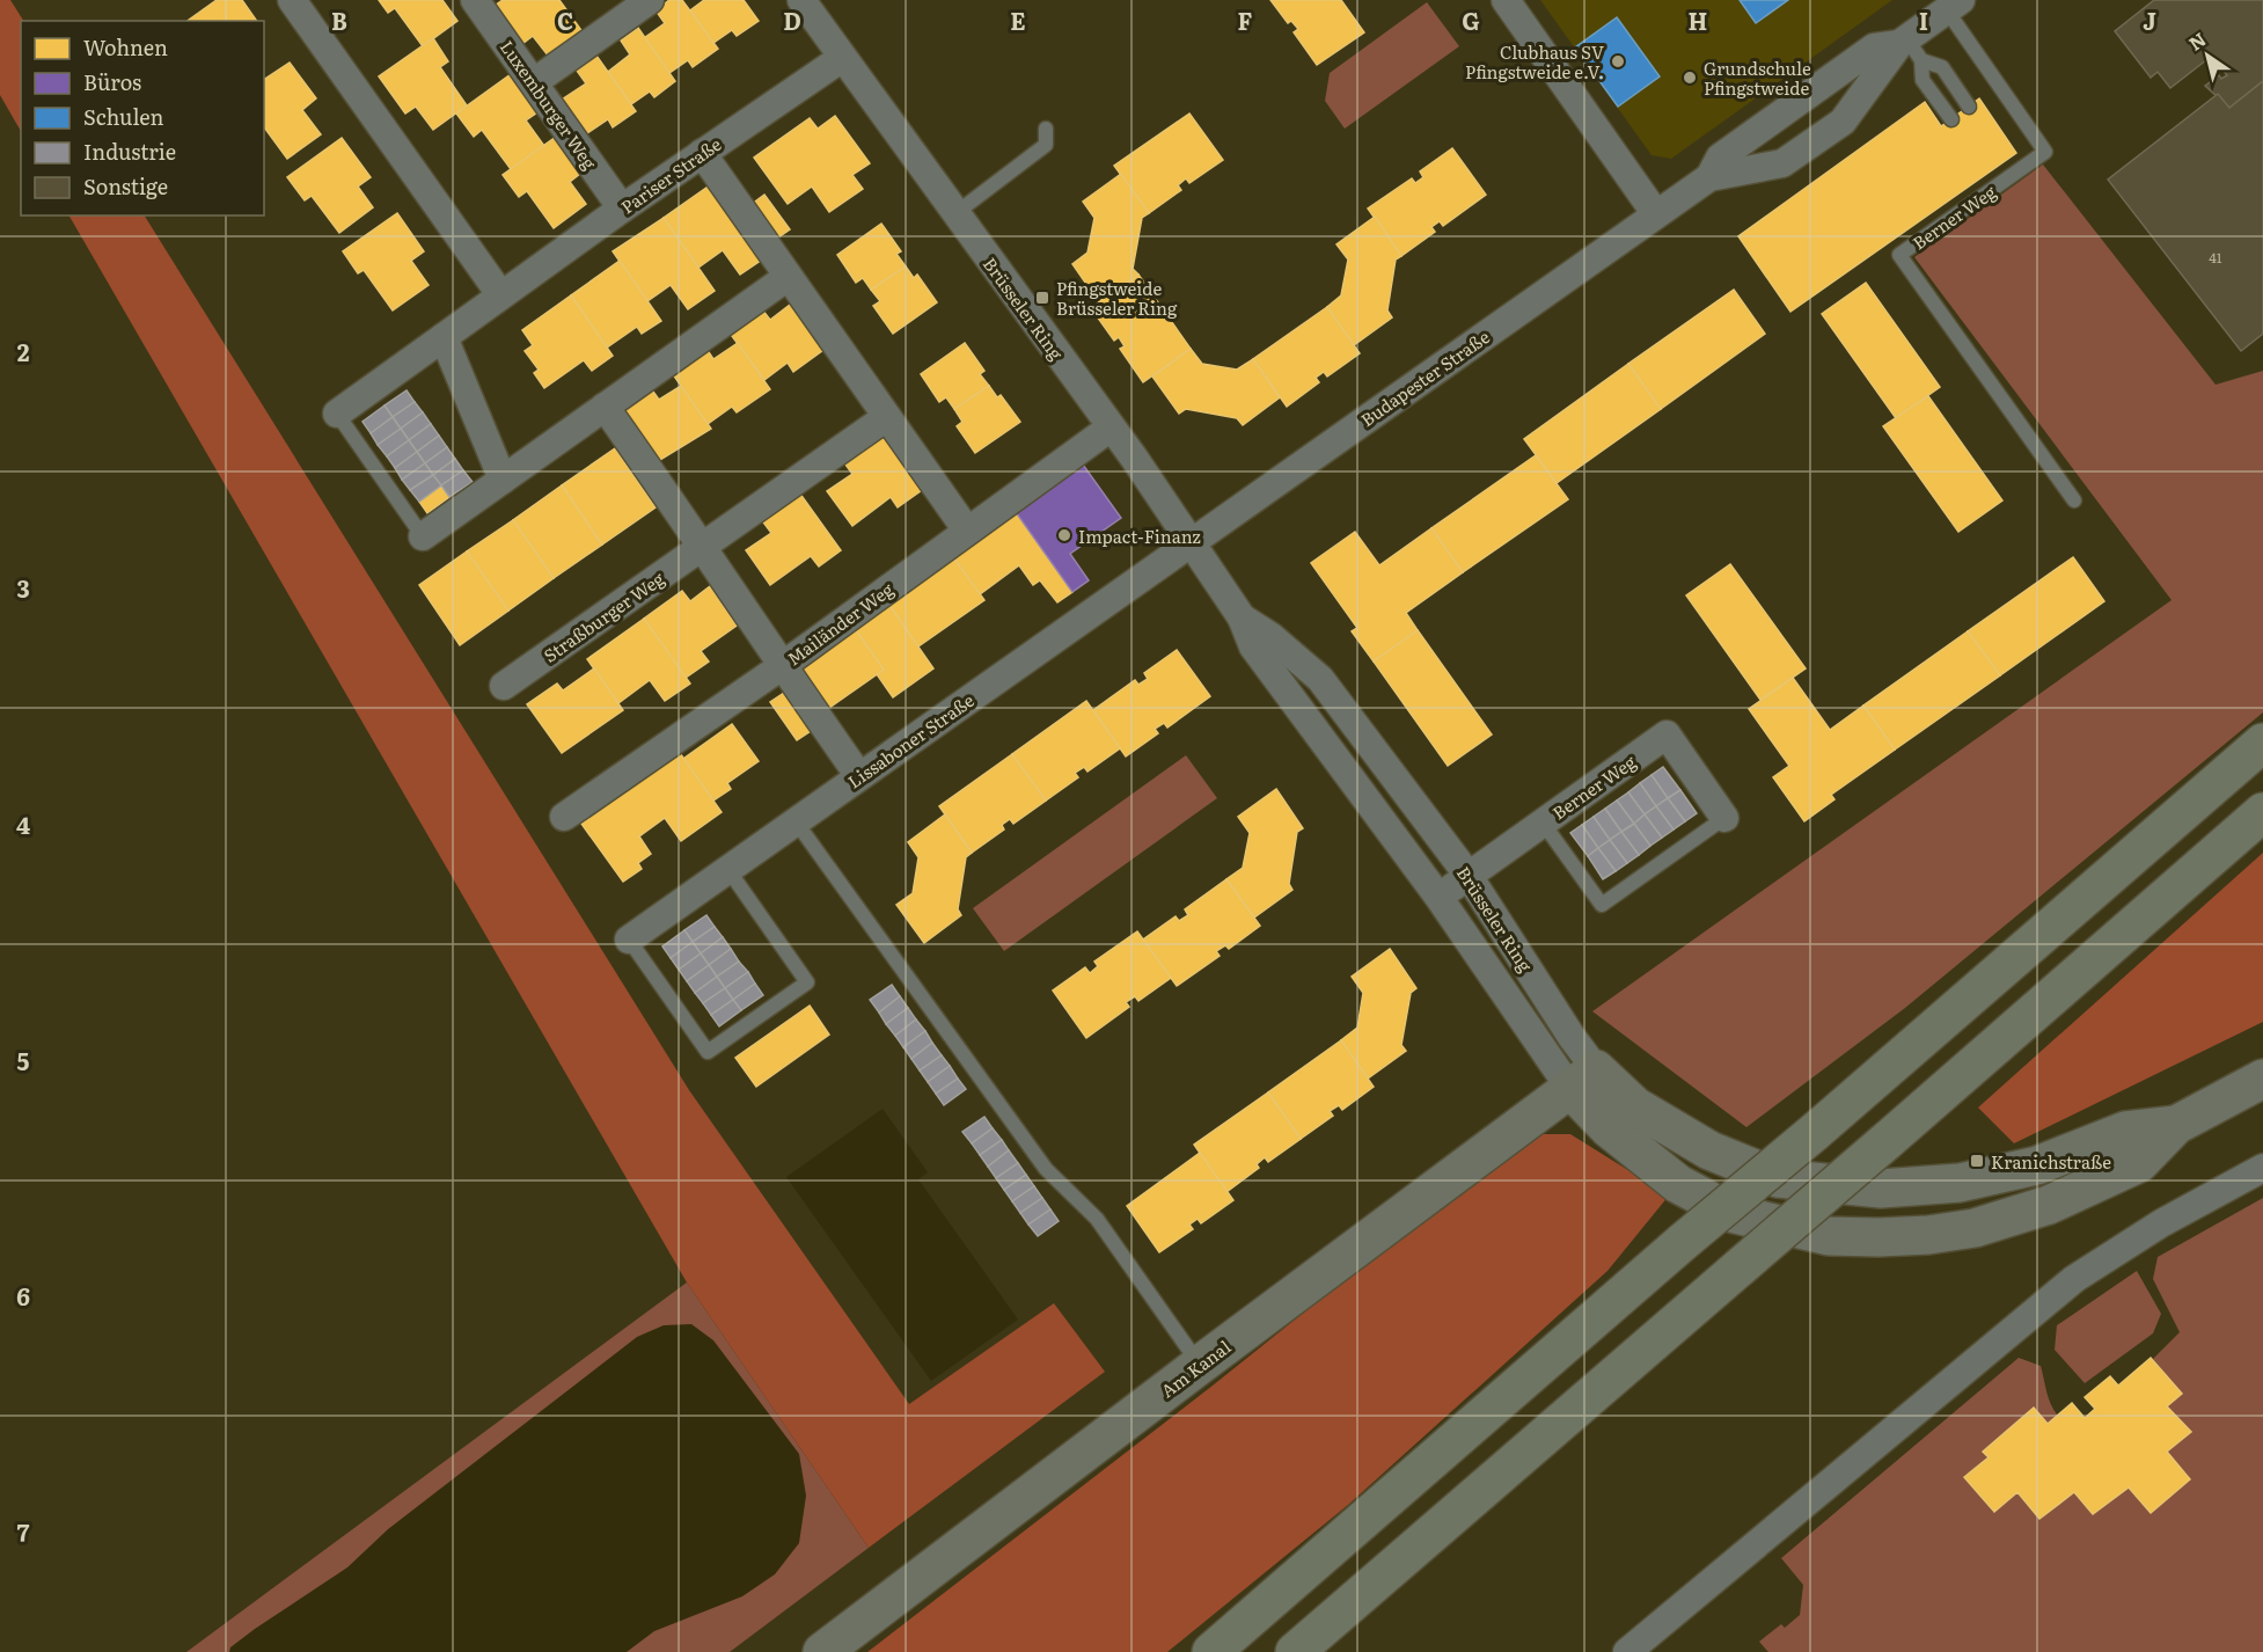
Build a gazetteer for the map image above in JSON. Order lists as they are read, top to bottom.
{
  "streets": {
    "street": [
      "Luxemburger Weg",
      "Pariser Straße",
      "Berner Weg",
      "Brüsseler Ring",
      "Budapester Straße",
      "Straßburger Weg",
      "Mailänder Weg",
      "Lissaboner Straße",
      "Am Kanal"
    ]
  },
  "crossings": [
    ["Luxemburger Weg", "Pariser Straße"],
    ["Pariser Straße", "Brüsseler Ring"],
    ["Berner Weg", "Brüsseler Ring"],
    ["Berner Weg", "Budapester Straße"],
    ["Brüsseler Ring", "Budapester Straße"],
    ["Brüsseler Ring", "Mailänder Weg"],
    ["Brüsseler Ring", "Lissaboner Straße"],
    ["Brüsseler Ring", "Am Kanal"],
    ["Budapester Straße", "Lissaboner Straße"]
  ],
  "places": {
    "other": ["Clubhaus SV Pfingstweide e.V.", "Grundschule Pfingstweide", "Impact-Finanz"],
    "transit": ["Pfingstweide Brüsseler Ring", "Kranichstraße"]
  },
  "house_numbers": ["41"],
  "legend": [
    "Wohnen",
    "Büros",
    "Schulen",
    "Industrie",
    "Sonstige"
  ],
  "north": "top left",
  "grid": {
    "columns": [
      "B",
      "C",
      "D",
      "E",
      "F",
      "G",
      "H",
      "I",
      "J"
    ],
    "rows": [
      "2",
      "3",
      "4",
      "5",
      "6",
      "7"
    ]
  }
}
